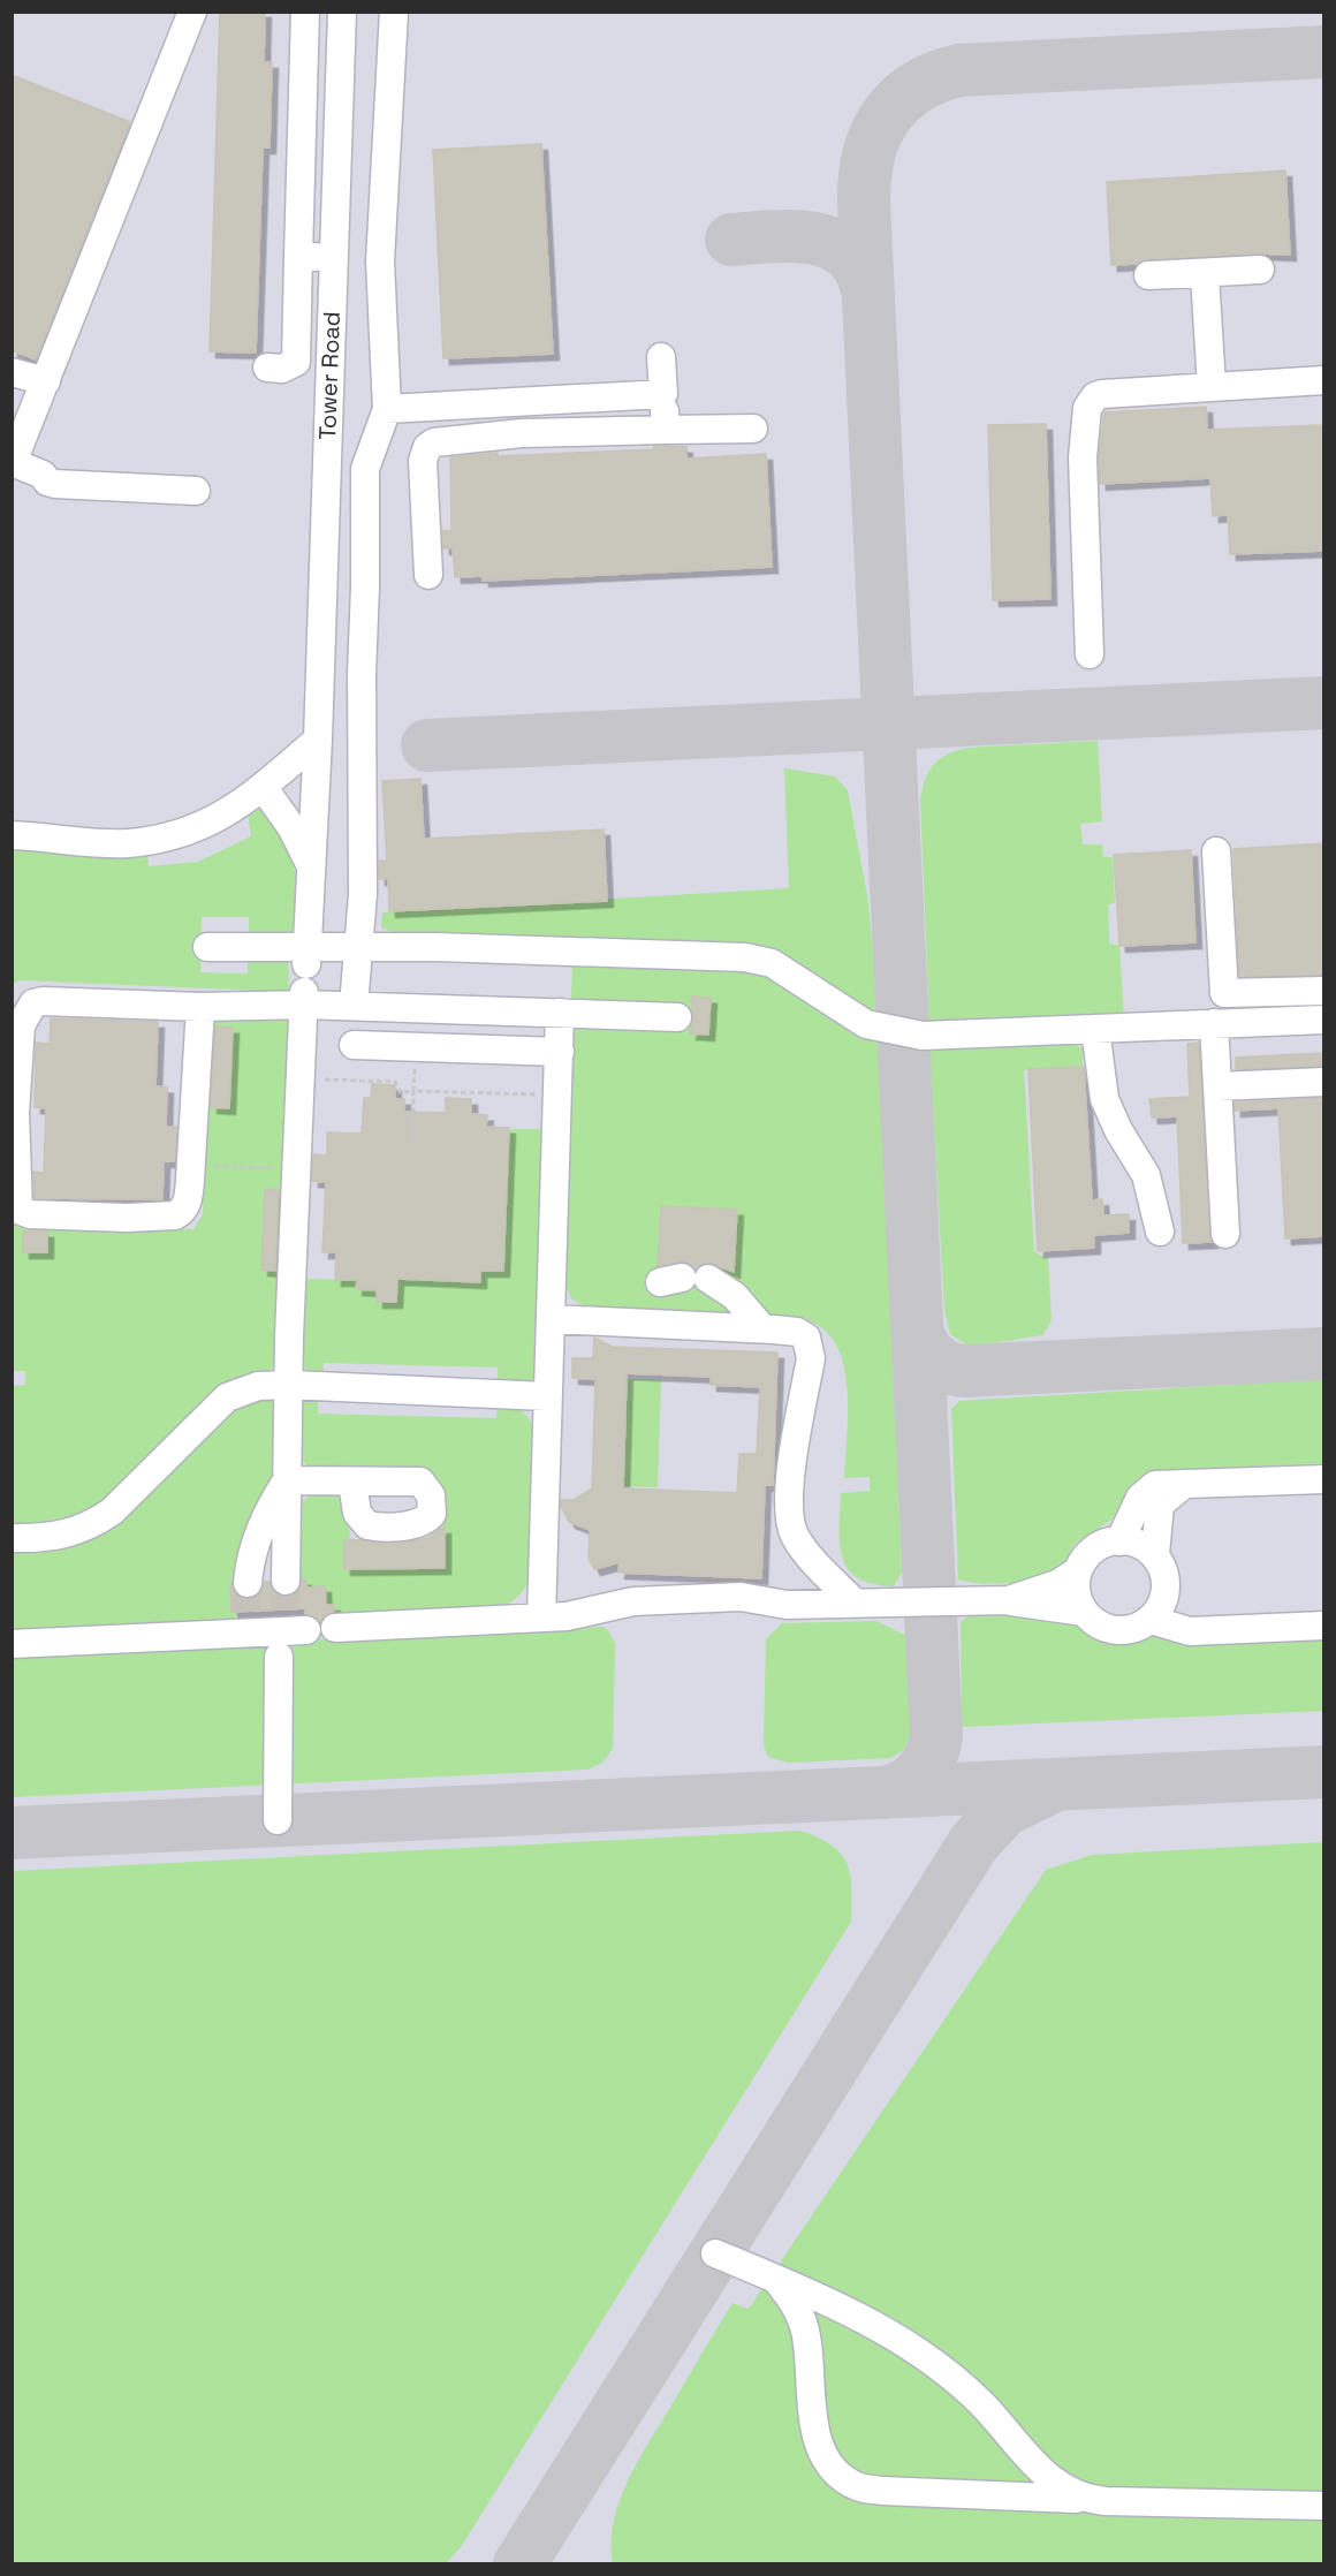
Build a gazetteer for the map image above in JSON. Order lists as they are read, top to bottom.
{
  "streets": {
    "street": ["Tower Road"]
  }
}
